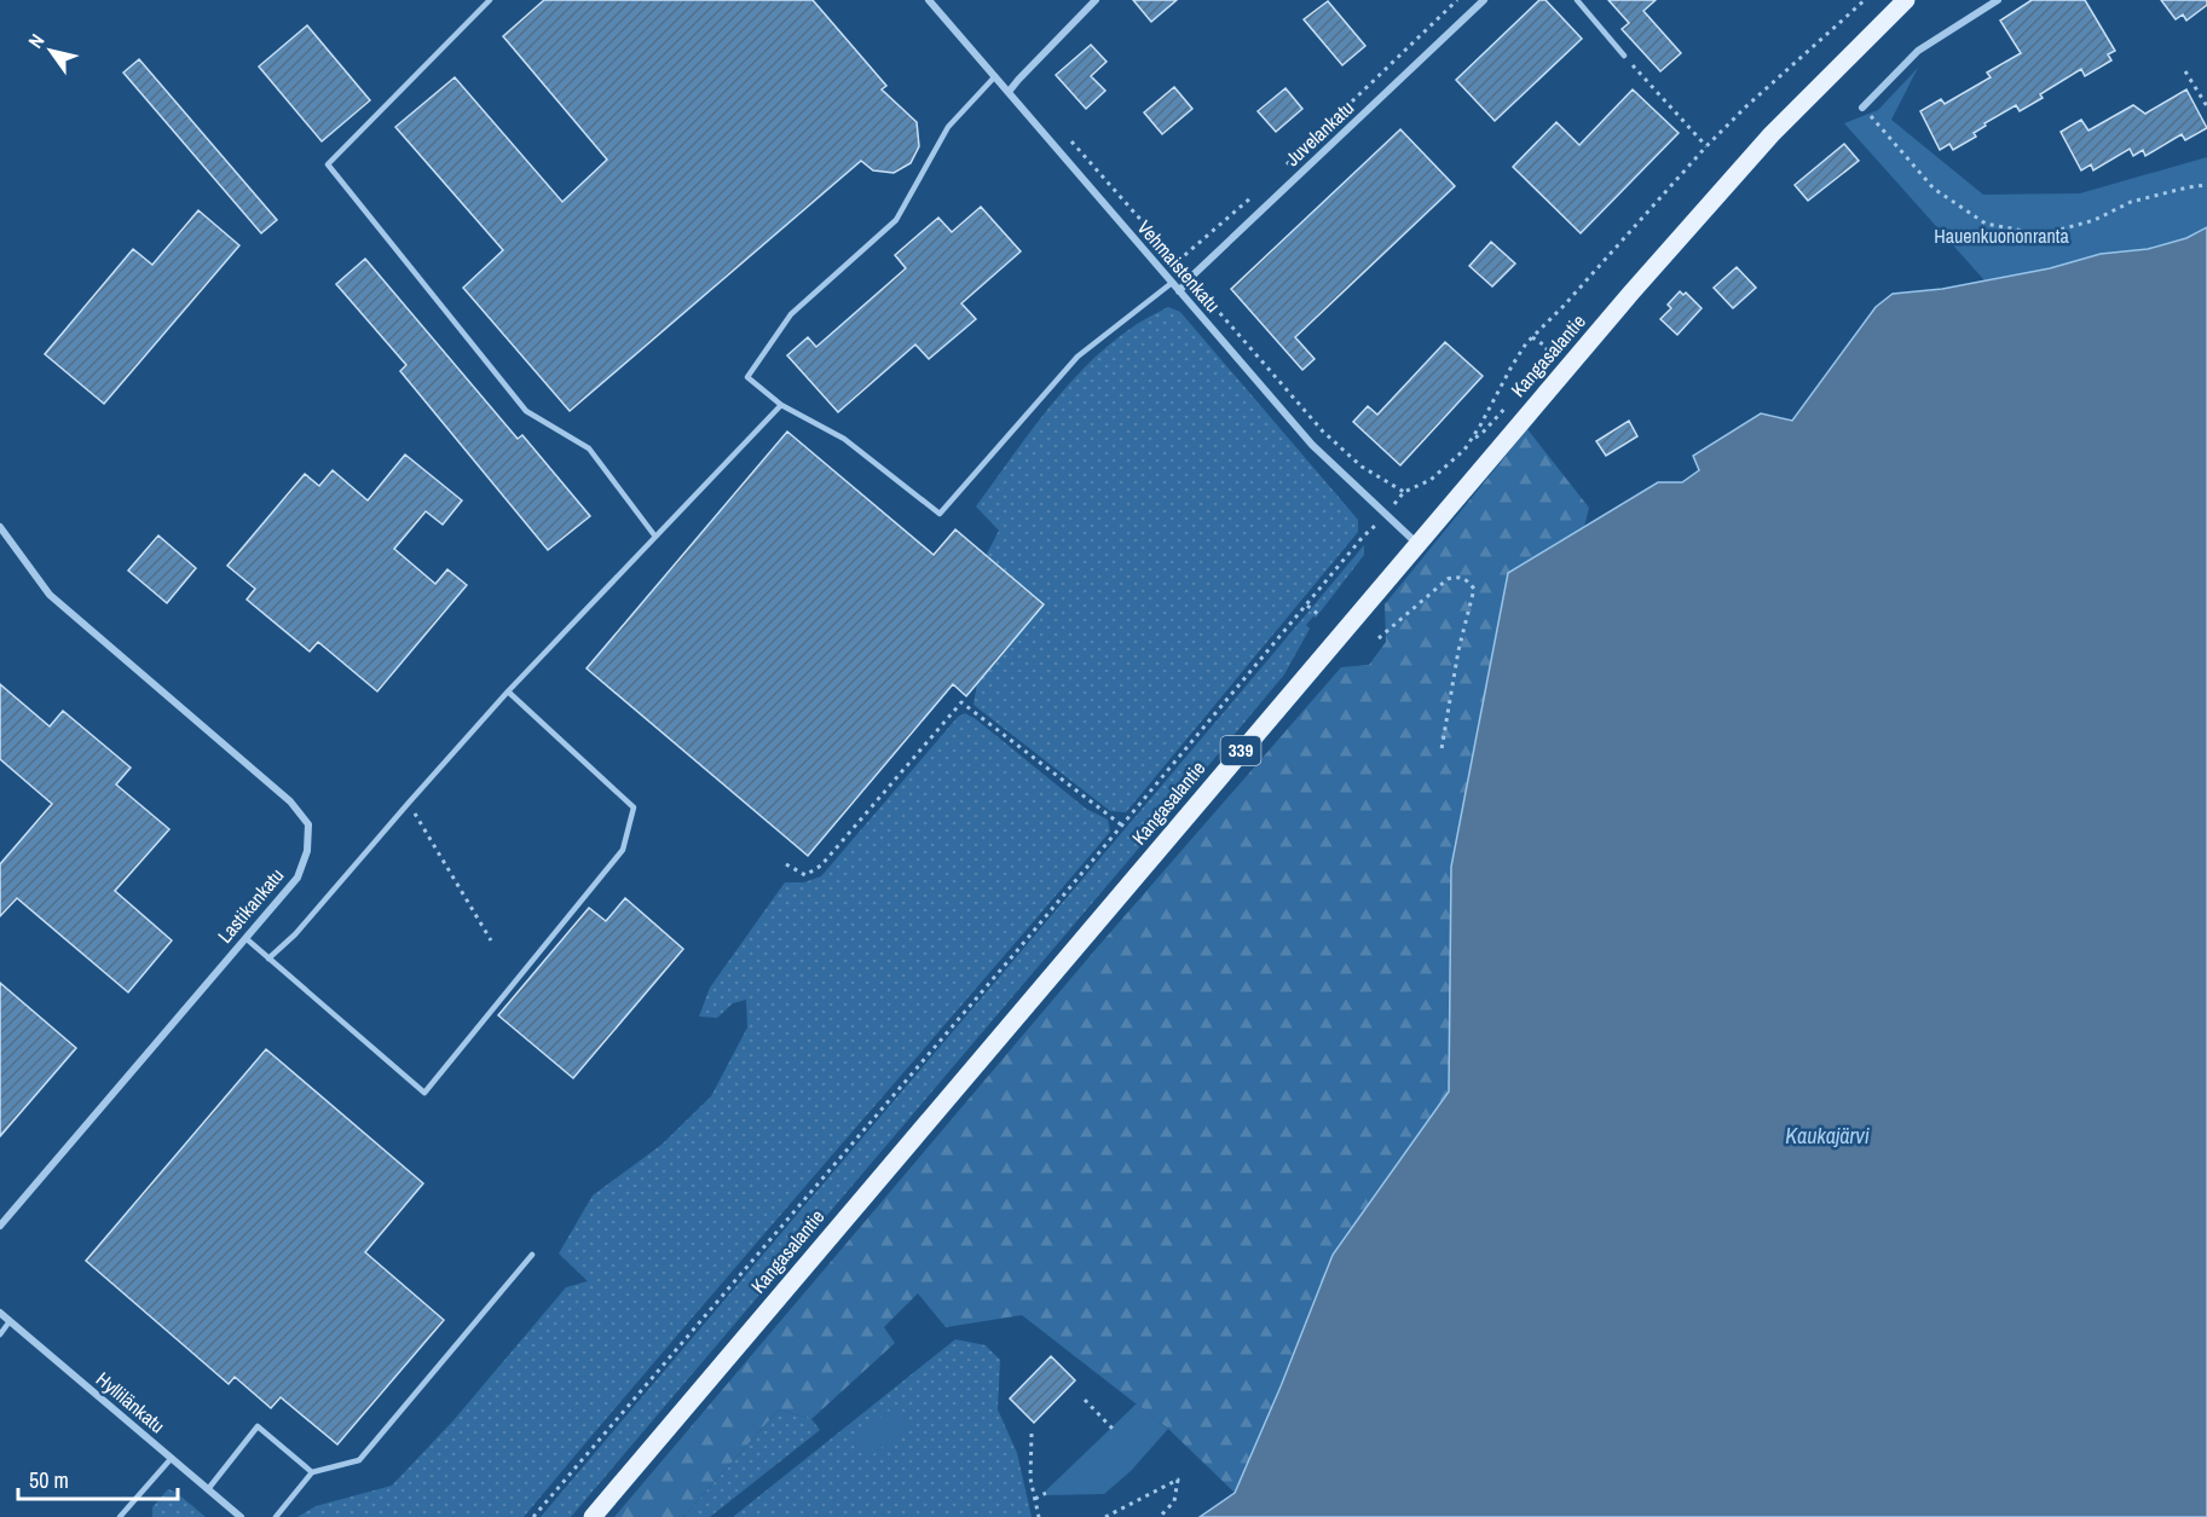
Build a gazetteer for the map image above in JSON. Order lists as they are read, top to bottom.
{
  "streets": {
    "main road": ["Kangasalantie", "339"],
    "street": [
      "Juvelankatu",
      "Vehmaistenkatu",
      "Lastikankatu",
      "Hyllilänkatu"
    ]
  },
  "crossings": [
    ["Juvelankatu", "Vehmaistenkatu"],
    ["Vehmaistenkatu", "Kangasalantie"]
  ],
  "water": ["Kaukajärvi"],
  "parks": ["Hauenkuononranta"],
  "scale_bar": "50 m",
  "north": "top left"
}
